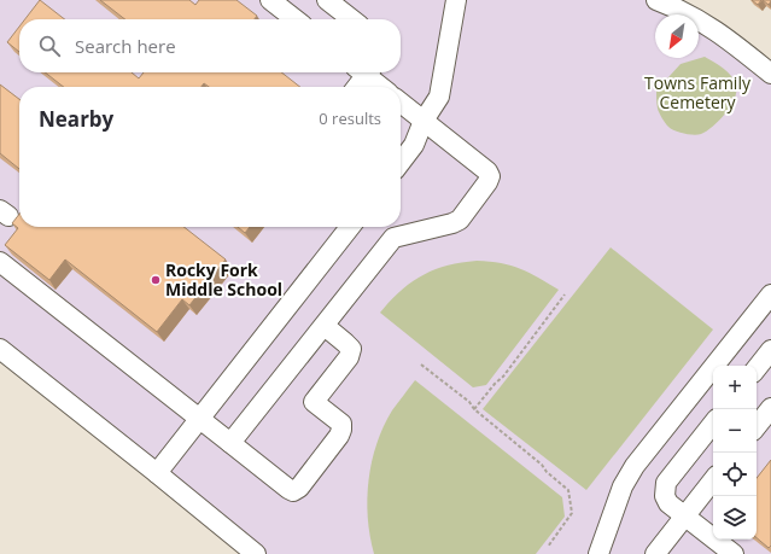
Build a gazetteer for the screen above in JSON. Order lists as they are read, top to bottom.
{
  "parks": ["Towns Family Cemetery"],
  "places": ["Rocky Fork Middle School"],
  "north": "bottom left",
  "page": {
    "search": "Search here",
    "heading": ["Nearby", "0 results"],
    "map_buttons": ["+", "−"]
  }
}
